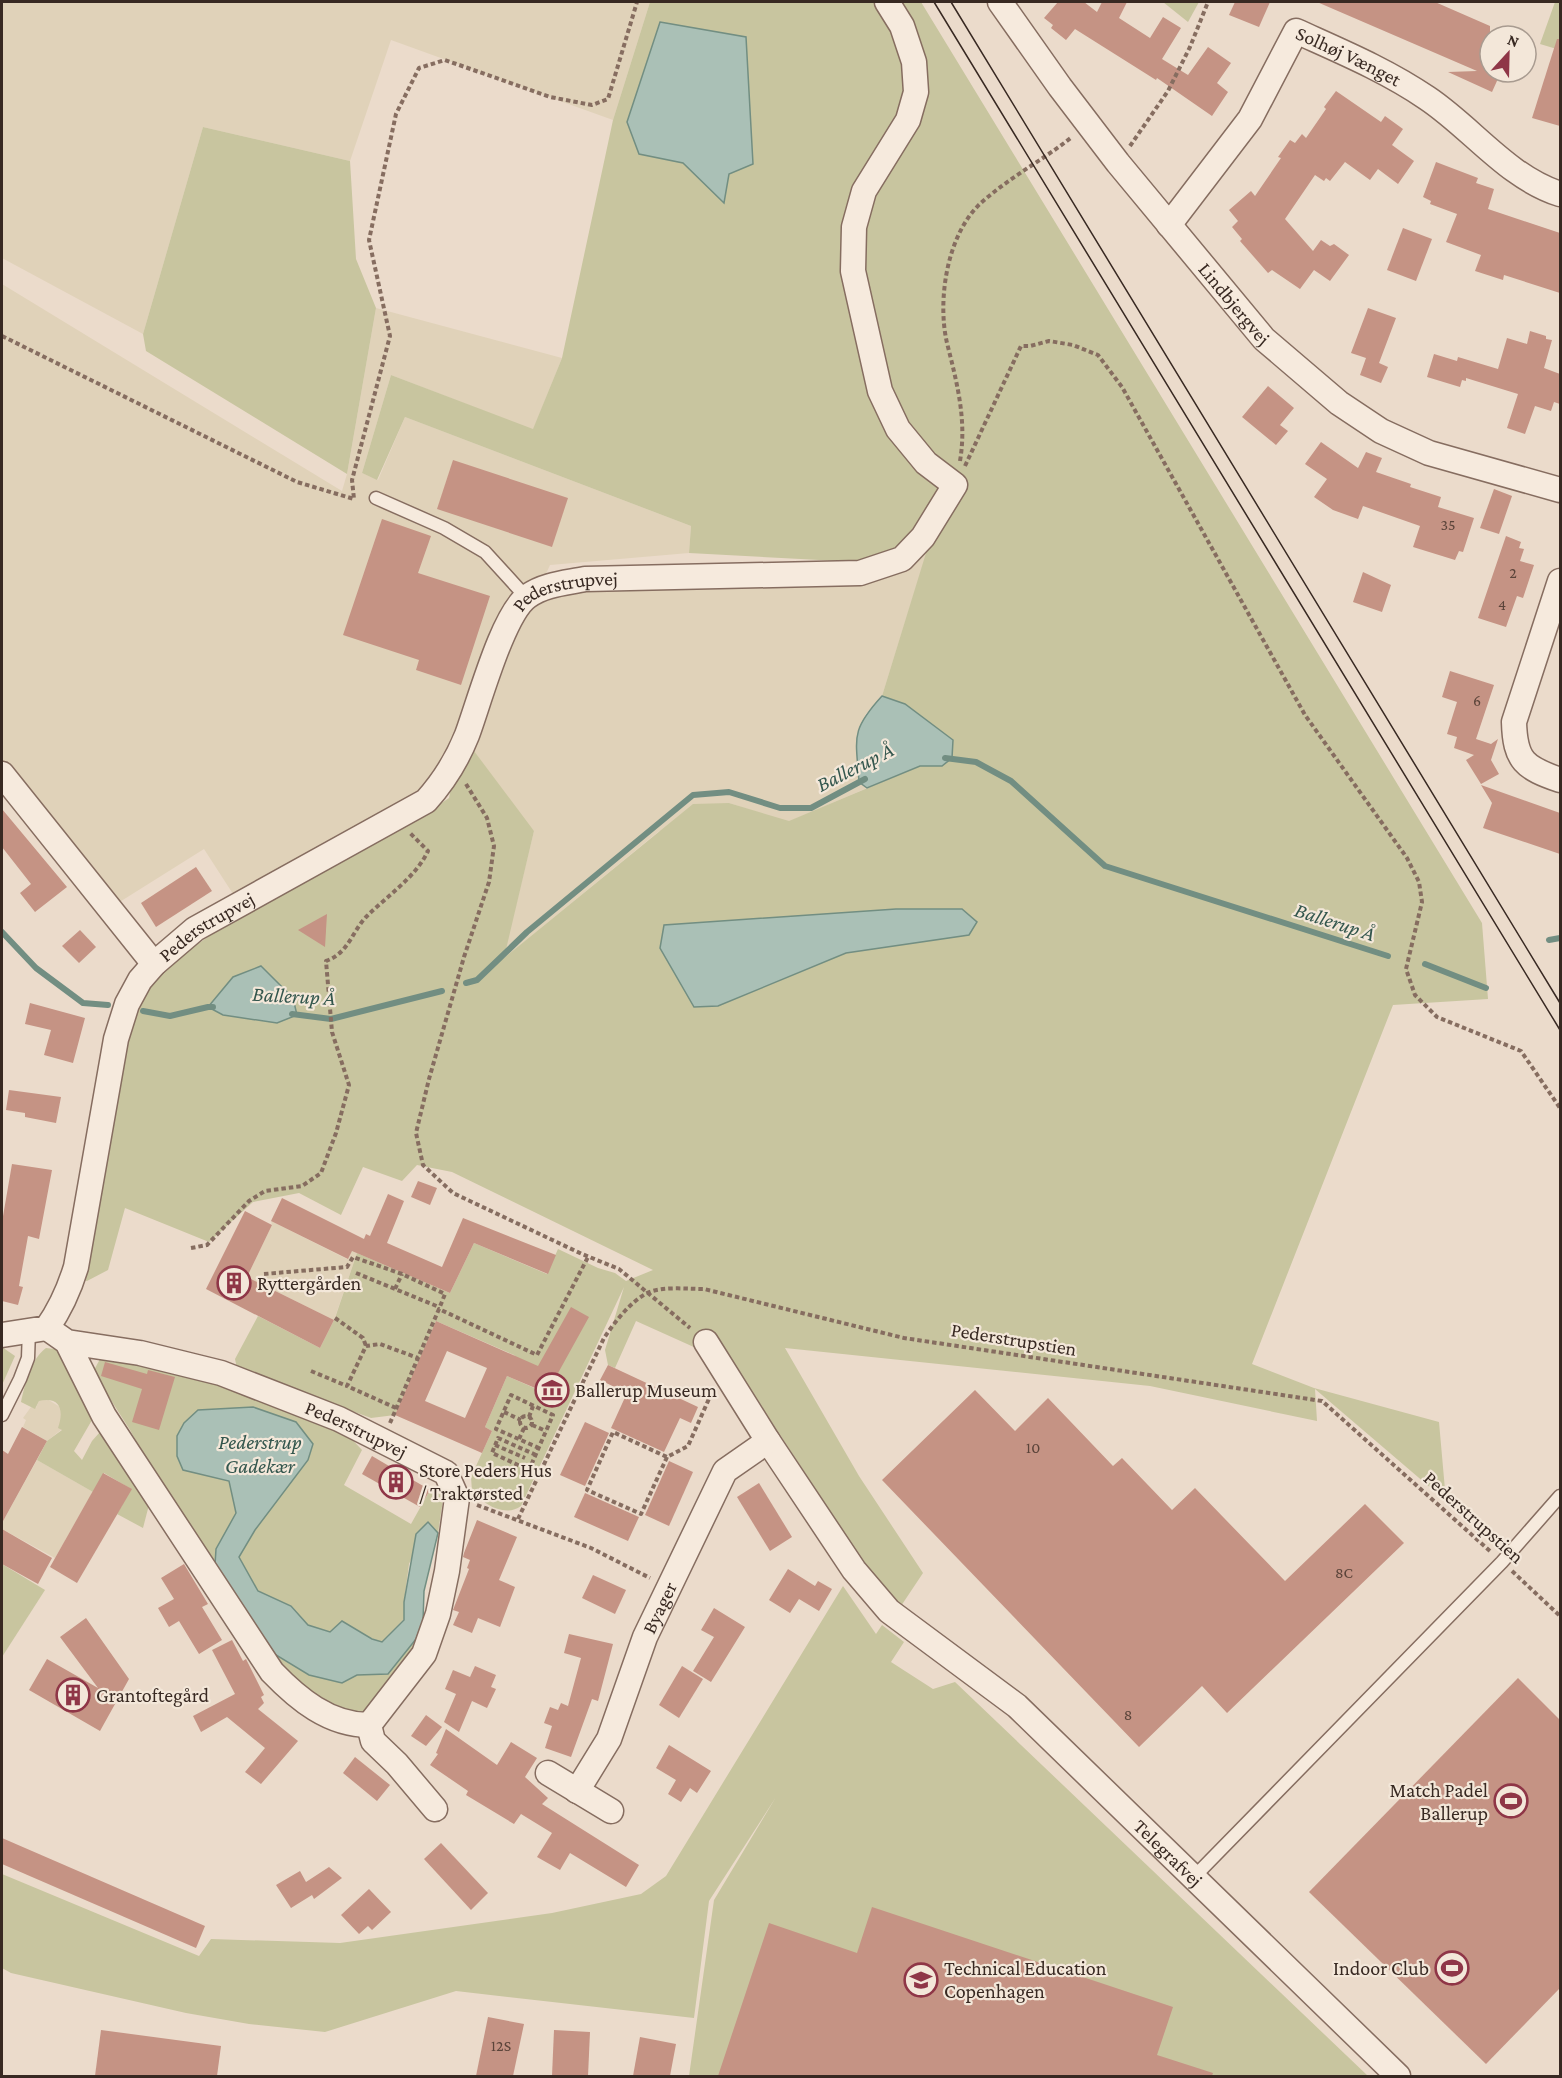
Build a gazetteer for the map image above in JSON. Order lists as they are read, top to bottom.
{
  "streets": {
    "street": [
      "Solhøj Vænget",
      "Lindbjergvej",
      "Pederstrupvej",
      "Byager",
      "Telegrafvej"
    ],
    "path": ["Pederstrupstien"]
  },
  "crossings": [
    ["Solhøj Vænget", "Lindbjergvej"],
    ["Byager", "Telegrafvej"]
  ],
  "water": ["Ballerup Å", "Pederstrup Gadekær"],
  "places": {
    "building": ["Ryttergården", "Store Peders Hus / Traktørsted", "Grantoftegård"],
    "museum": ["Ballerup Museum"],
    "sports": ["Match Padel Ballerup", "Indoor Club"],
    "school or university": ["Technical Education Copenhagen"]
  },
  "house_numbers": [
    "35",
    "2",
    "4",
    "6",
    "10",
    "8C",
    "8",
    "12S"
  ],
  "north": "top"
}
